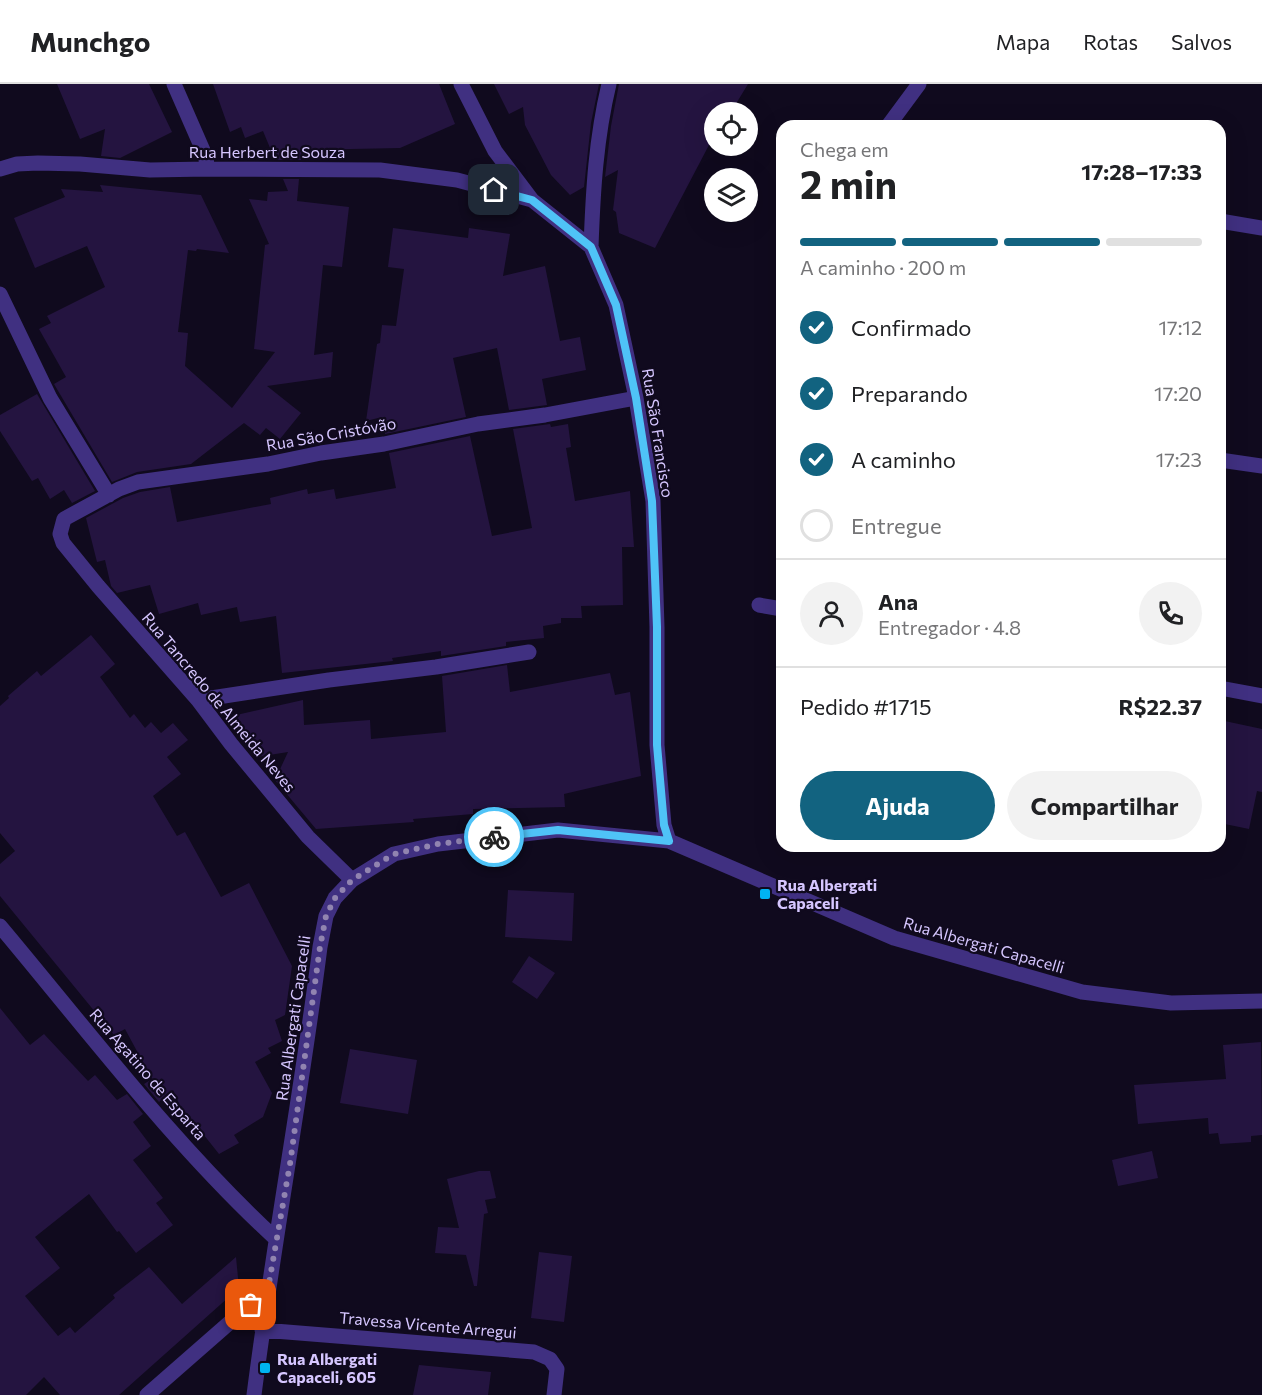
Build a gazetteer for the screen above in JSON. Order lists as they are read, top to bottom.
{
  "streets": {
    "street": [
      "Rua Herbert de Souza",
      "Rua São Francisco",
      "Rua São Cristóvão",
      "Rua Tancredo de Almeida Neves",
      "Rua Albergati Capacelli",
      "Rua Agatino de Esparta",
      "Travessa Vicente Arregui"
    ]
  },
  "crossings": [
    ["Rua Herbert de Souza", "Rua São Francisco"],
    ["Rua São Francisco", "Rua São Cristóvão"],
    ["Rua São Francisco", "Rua Albergati Capacelli"],
    ["Rua São Cristóvão", "Rua Tancredo de Almeida Neves"],
    ["Rua Tancredo de Almeida Neves", "Rua Albergati Capacelli"],
    ["Rua Albergati Capacelli", "Rua Agatino de Esparta"],
    ["Rua Albergati Capacelli", "Travessa Vicente Arregui"]
  ],
  "places": {
    "transit": ["Rua Albergati Capaceli", "Rua Albergati Capaceli, 605"]
  },
  "page": {
    "header": "Munchgo",
    "nav": ["Mapa", "Rotas", "Salvos"],
    "heading": ["2 min", "Chega em", "17:28–17:33"],
    "panel": [
      "Ana",
      "Entregador · 4.8",
      "Pedido #1715",
      "R$22.37"
    ],
    "bar": "A caminho · 200 m",
    "list": [
      ["Confirmado", "17:12"],
      ["Preparando", "17:20"],
      ["A caminho", "17:23"],
      "Entregue"
    ],
    "buttons": ["Ajuda", "Compartilhar"]
  }
}
